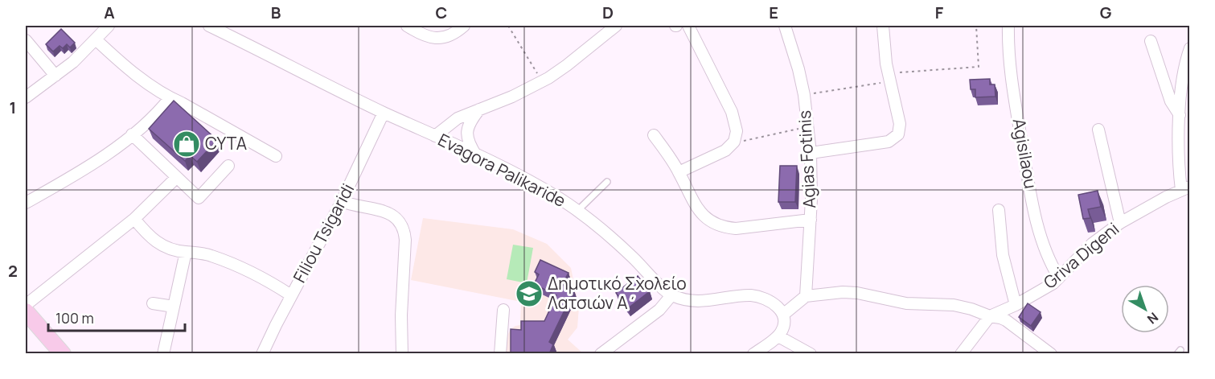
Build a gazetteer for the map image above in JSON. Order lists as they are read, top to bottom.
{
  "streets": {
    "street": [
      "Agisilaou",
      "Agias Fotinis",
      "Evagora Palikaride",
      "Filiou Tsigaridi",
      "Griva Digeni"
    ]
  },
  "crossings": [
    ["Agisilaou", "Griva Digeni"],
    ["Evagora Palikaride", "Filiou Tsigaridi"]
  ],
  "places": {
    "shop": ["CYTA"],
    "school or university": ["Δημοτικό Σχολείο Λατσιών Α΄"]
  },
  "scale_bar": "100 m",
  "north": "bottom right",
  "grid": {
    "columns": [
      "A",
      "B",
      "C",
      "D",
      "E",
      "F",
      "G"
    ],
    "rows": ["1", "2"]
  }
}
